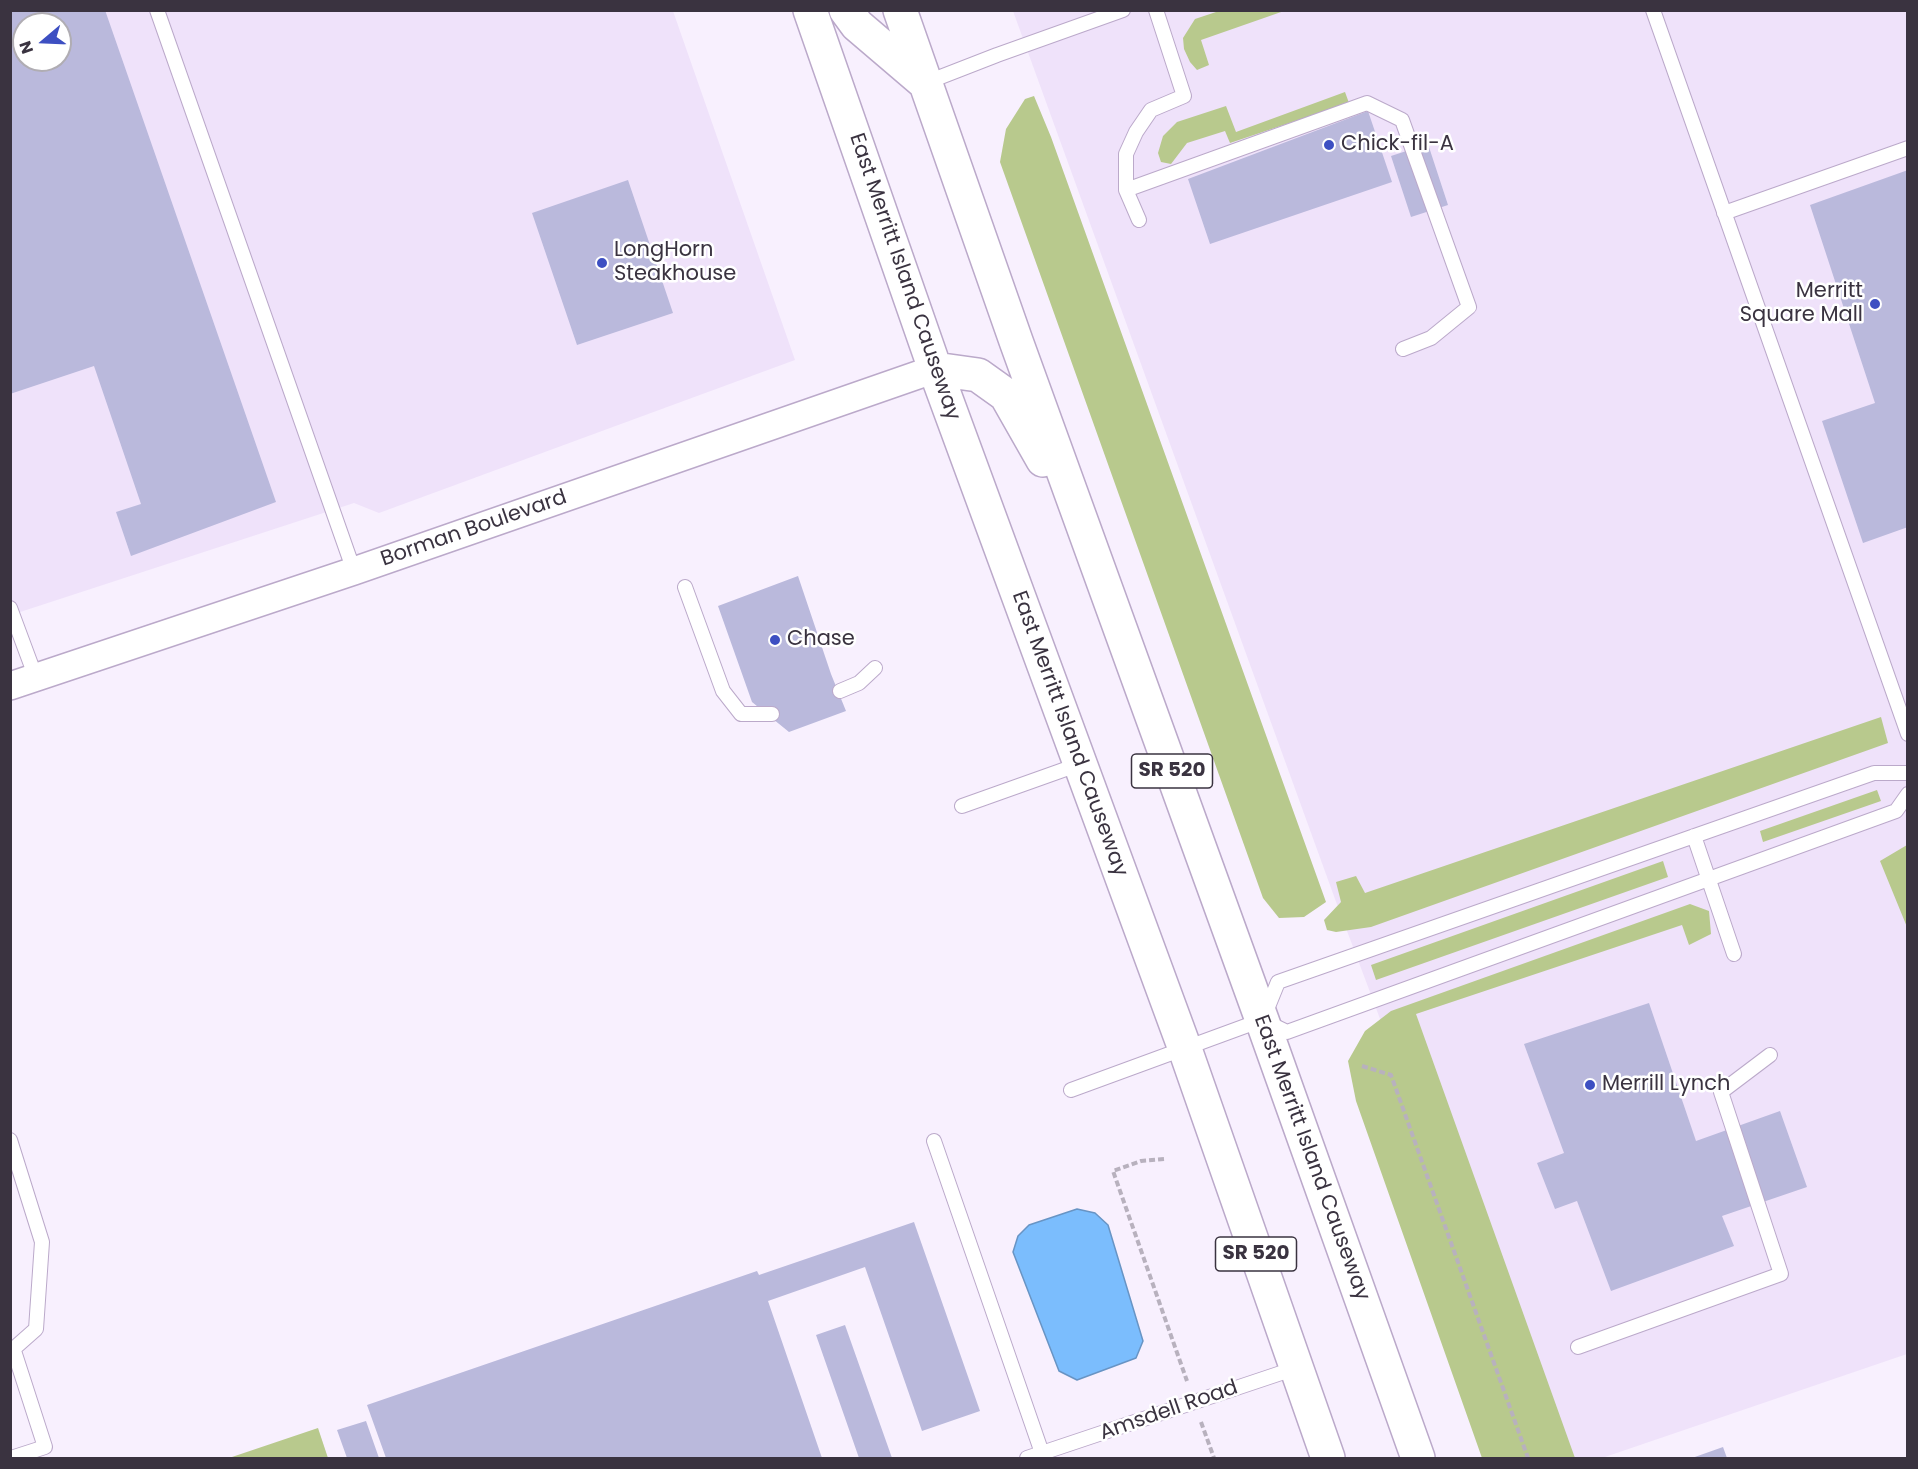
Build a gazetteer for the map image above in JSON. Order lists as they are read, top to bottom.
{
  "streets": {
    "main road": ["East Merritt Island Causeway", "SR 520"],
    "street": ["Borman Boulevard"],
    "lane": ["Amsdell Road"]
  },
  "crossings": [
    ["East Merritt Island Causeway", "Borman Boulevard"],
    ["East Merritt Island Causeway", "Amsdell Road"]
  ],
  "places": [
    "Chick-fil-A",
    "LongHorn Steakhouse",
    "Merritt Square Mall",
    "Chase",
    "Merrill Lynch"
  ],
  "north": "left"
}
